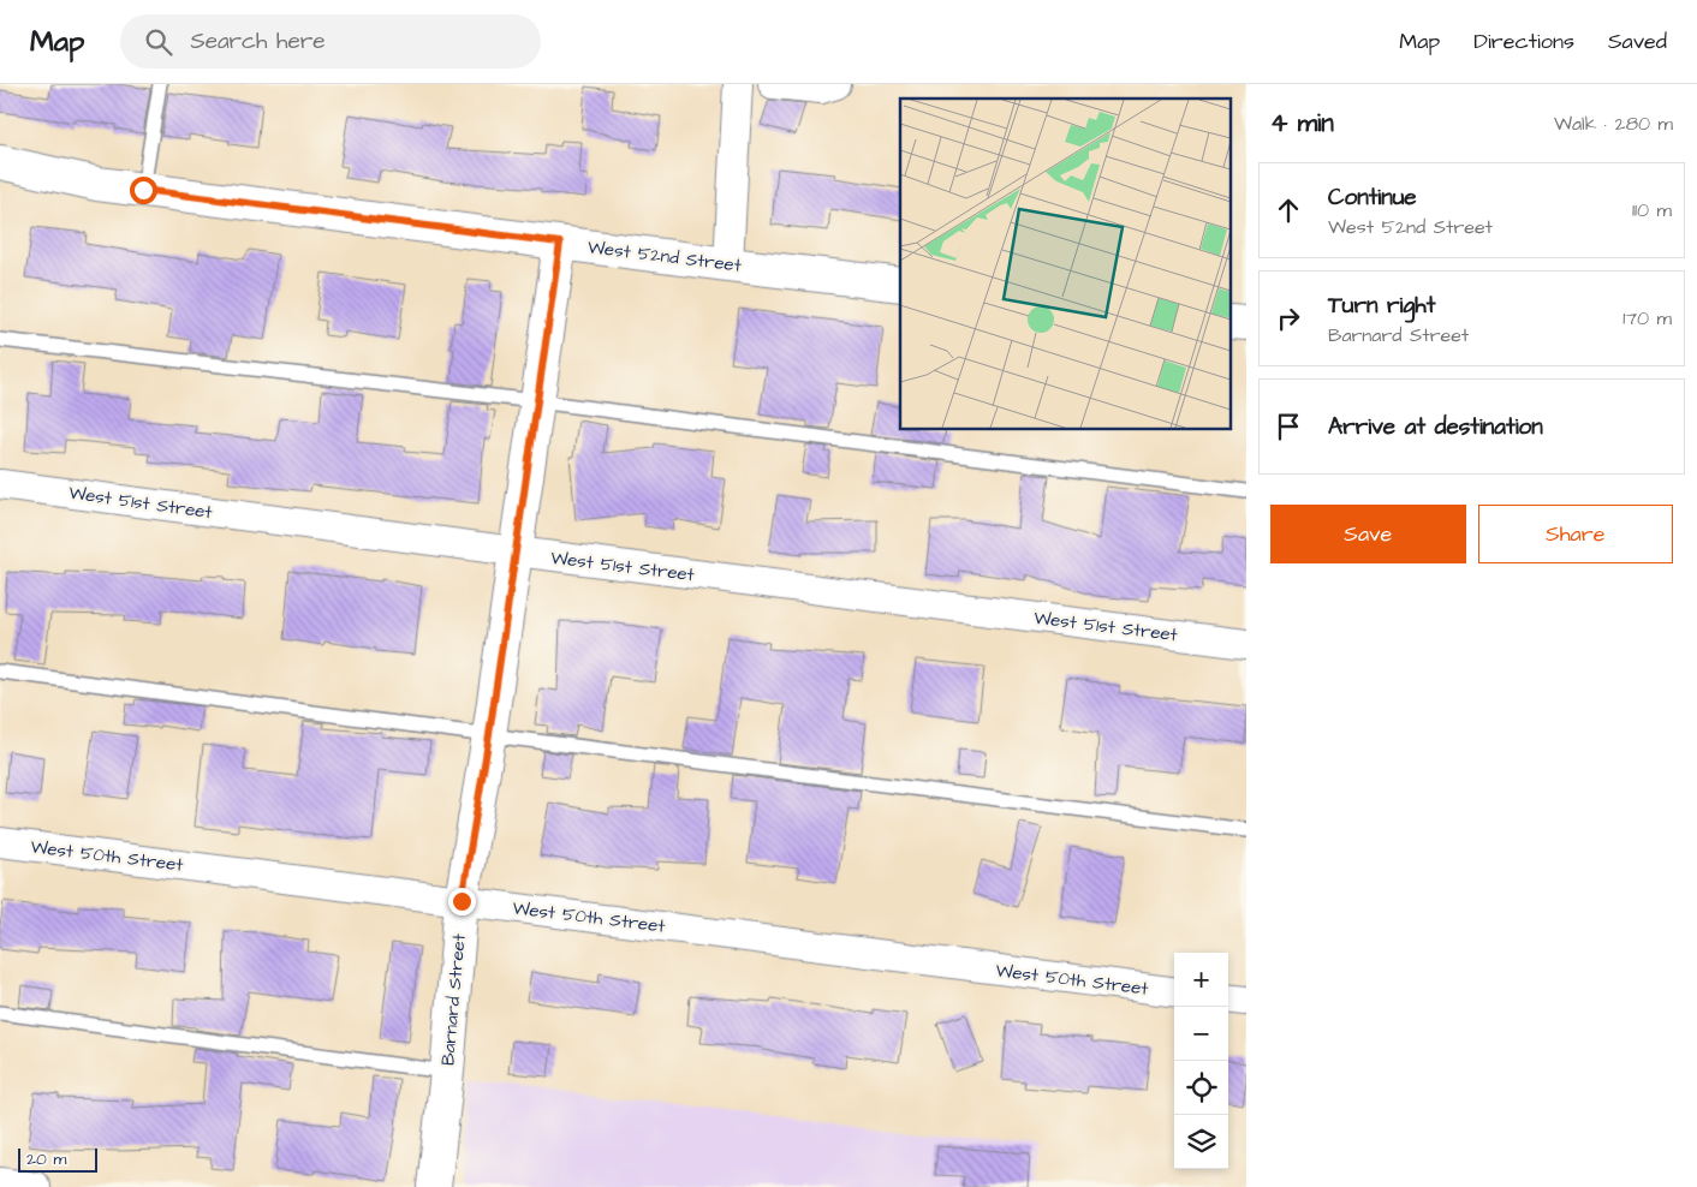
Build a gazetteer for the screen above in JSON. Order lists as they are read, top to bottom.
{
  "streets": {
    "street": [
      "West 52nd Street",
      "West 51st Street",
      "West 50th Street",
      "Barnard Street"
    ]
  },
  "crossings": [
    ["West 52nd Street", "Barnard Street"],
    ["West 51st Street", "Barnard Street"],
    ["West 50th Street", "Barnard Street"]
  ],
  "scale_bar": "20 m",
  "page": {
    "header": "Map",
    "search": "Search here",
    "nav": ["Map", "Directions", "Saved"],
    "heading": ["4 min", "Walk · 280 m"],
    "list": [
      ["Continue", "West 52nd Street", "110 m"],
      ["Turn right", "Barnard Street", "170 m"],
      "Arrive at destination"
    ],
    "buttons": ["Save", "Share"],
    "map_buttons": ["+", "−"],
    "scale": "20 m"
  }
}
